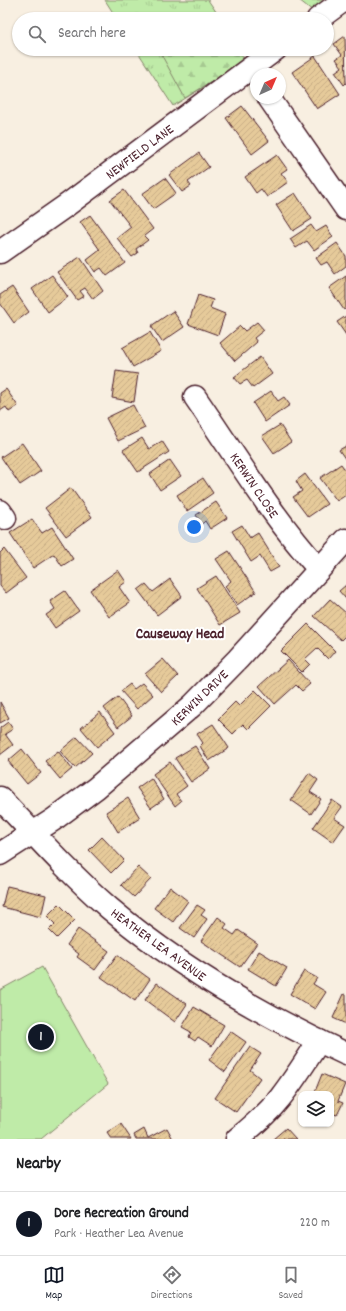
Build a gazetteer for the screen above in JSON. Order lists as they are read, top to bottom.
{
  "streets": {
    "street": [
      "NEWFIELD LANE",
      "KERWIN CLOSE",
      "KERWIN DRIVE",
      "HEATHER LEA AVENUE"
    ]
  },
  "crossings": [
    ["KERWIN CLOSE", "KERWIN DRIVE"],
    ["KERWIN DRIVE", "HEATHER LEA AVENUE"]
  ],
  "districts": ["Causeway Head"],
  "north": "top right",
  "page": {
    "search": "Search here",
    "pins": "1",
    "heading": "Nearby",
    "list": [
      {
        "mark": "1",
        "name": "Dore Recreation Ground",
        "note": "Park · Heather Lea Avenue",
        "value": "220 m"
      }
    ],
    "nav": ["Map", "Directions", "Saved"]
  }
}
